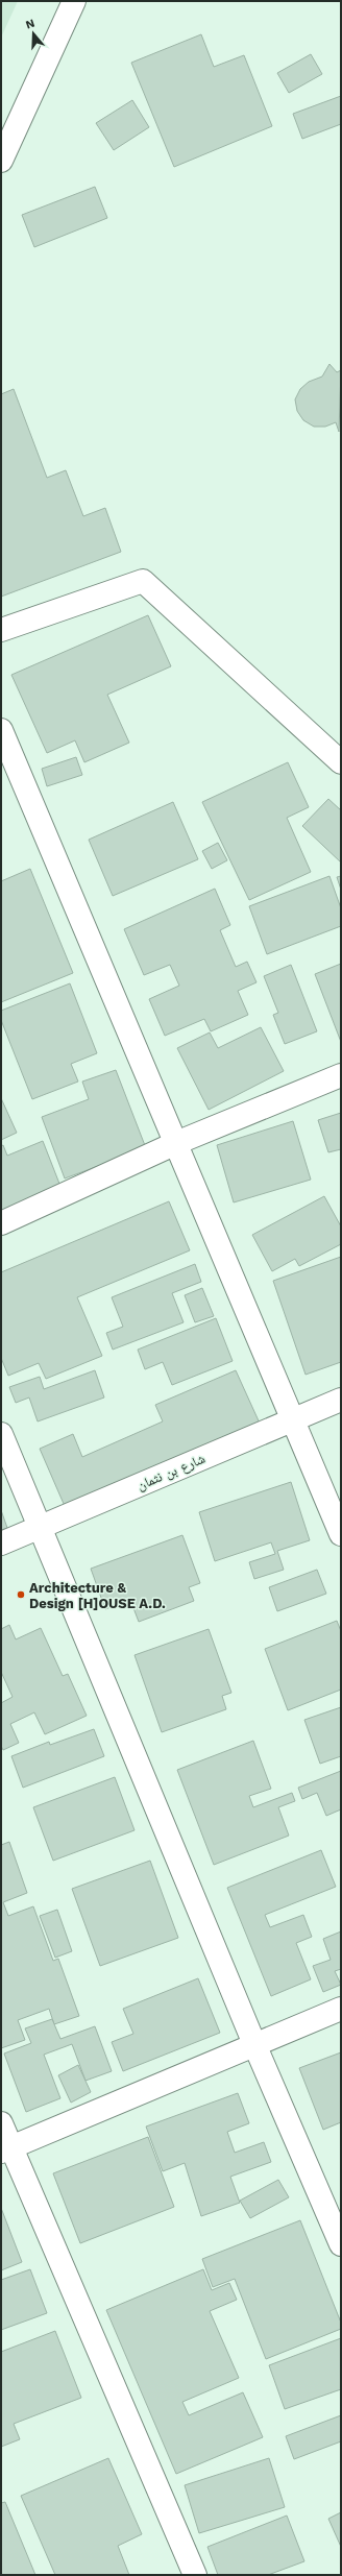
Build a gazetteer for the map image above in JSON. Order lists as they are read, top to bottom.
{
  "streets": {
    "street": ["شارع بن نثمان"]
  },
  "places": ["Architecture & Design [H]OUSE A.D."],
  "north": "top"
}
